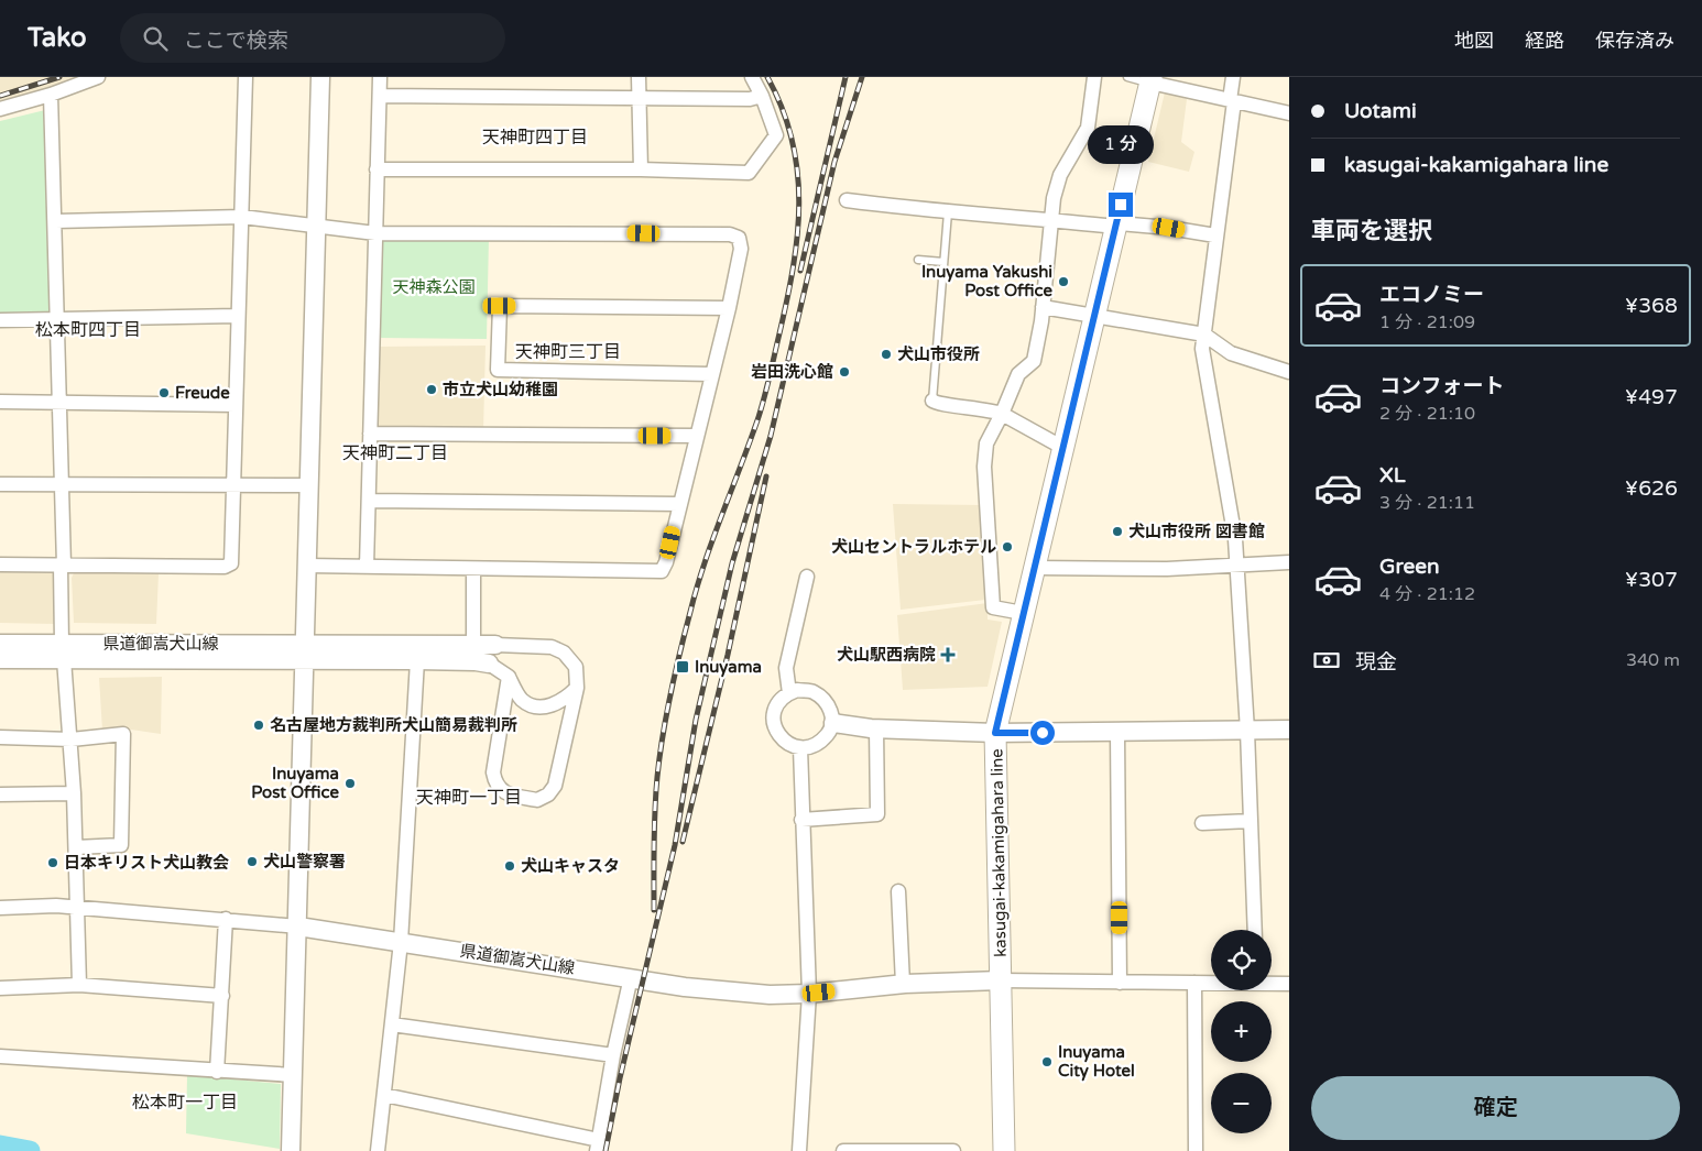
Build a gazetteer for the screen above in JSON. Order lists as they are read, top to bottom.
{
  "streets": {
    "main road": ["県道御嵩犬山線", "kasugai-kakamigahara line"]
  },
  "crossings": [
    ["県道御嵩犬山線", "kasugai-kakamigahara line"]
  ],
  "districts": [
    "天神町四丁目",
    "松本町四丁目",
    "天神町三丁目",
    "天神町二丁目",
    "天神町一丁目",
    "松本町一丁目"
  ],
  "parks": ["天神森公園"],
  "places": {
    "other": [
      "Inuyama Yakushi Post Office",
      "犬山市役所",
      "岩田洗心館",
      "市立犬山幼稚園",
      "Freude",
      "犬山市役所 図書館",
      "犬山セントラルホテル",
      "名古屋地方裁判所犬山簡易裁判所",
      "Inuyama Post Office",
      "犬山警察署",
      "日本キリスト犬山教会",
      "犬山キャスタ",
      "Inuyama City Hotel"
    ],
    "health": ["犬山駅西病院"],
    "transit": ["Inuyama"]
  },
  "page": {
    "header": "Tako",
    "search": "ここで検索",
    "nav": ["地図", "経路", "保存済み"],
    "banner": ["Uotami", "kasugai-kakamigahara line"],
    "bubble": "1 分",
    "heading": "車両を選択",
    "list": [
      {
        "name": "エコノミー",
        "note": "1 分 · 21:09",
        "value": "¥368"
      },
      {
        "name": "コンフォート",
        "note": "2 分 · 21:10",
        "value": "¥497"
      },
      {
        "name": "XL",
        "note": "3 分 · 21:11",
        "value": "¥626"
      },
      {
        "name": "Green",
        "note": "4 分 · 21:12",
        "value": "¥307"
      }
    ],
    "pay": ["現金", "340 m"],
    "map_buttons": ["+", "−"],
    "buttons": "確定"
  }
}
